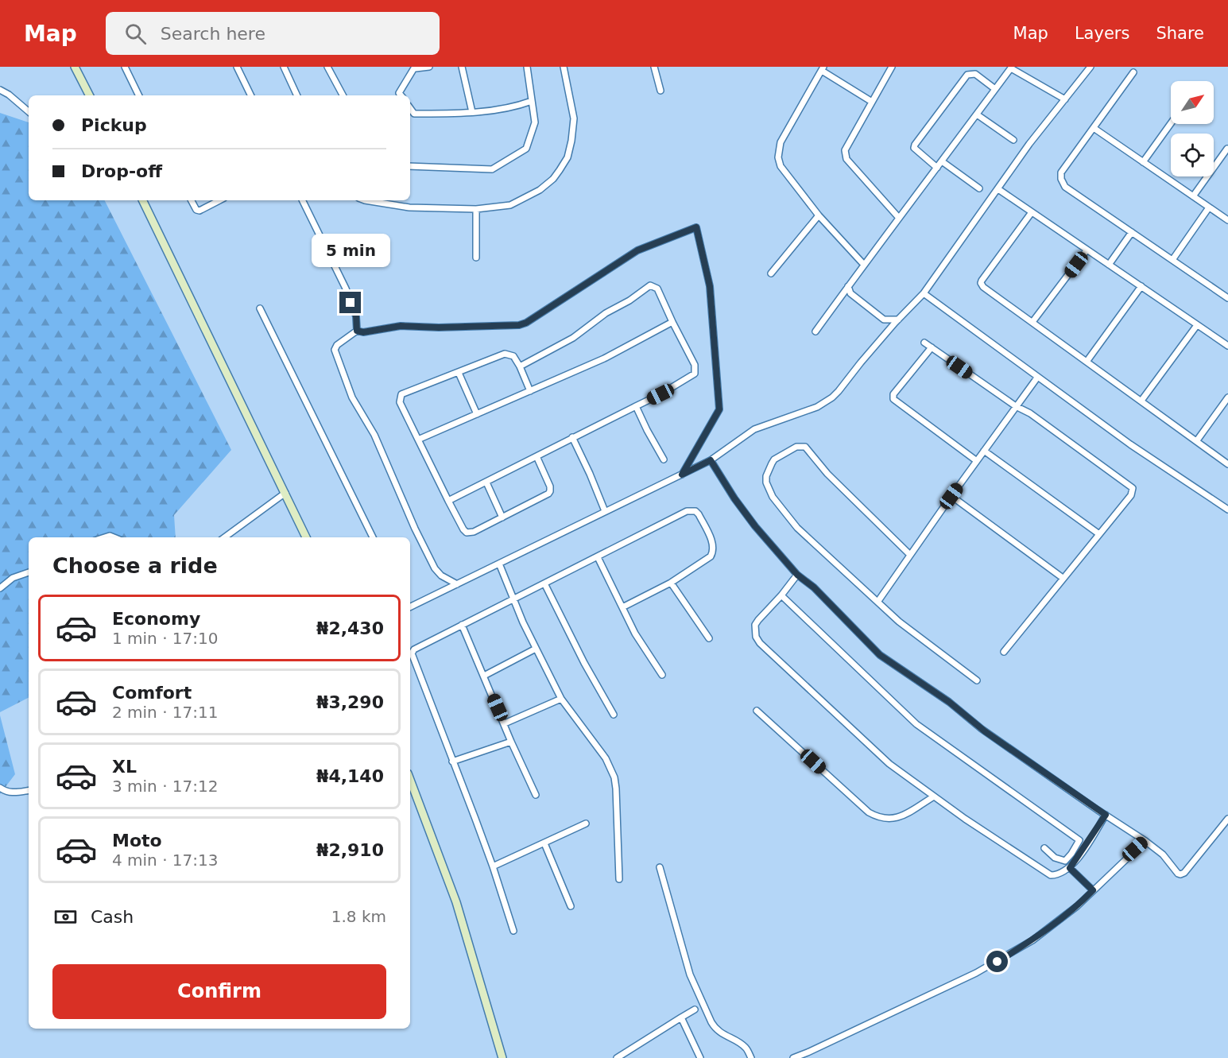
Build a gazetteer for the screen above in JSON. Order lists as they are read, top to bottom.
{
  "north": "top right",
  "page": {
    "header": "Map",
    "search": "Search here",
    "nav": ["Map", "Layers", "Share"],
    "banner": ["Pickup", "Drop-off"],
    "bubble": "5 min",
    "heading": "Choose a ride",
    "list": [
      {
        "name": "Economy",
        "note": "1 min · 17:10",
        "value": "₦2,430"
      },
      {
        "name": "Comfort",
        "note": "2 min · 17:11",
        "value": "₦3,290"
      },
      {
        "name": "XL",
        "note": "3 min · 17:12",
        "value": "₦4,140"
      },
      {
        "name": "Moto",
        "note": "4 min · 17:13",
        "value": "₦2,910"
      }
    ],
    "pay": ["Cash", "1.8 km"],
    "buttons": "Confirm"
  }
}
